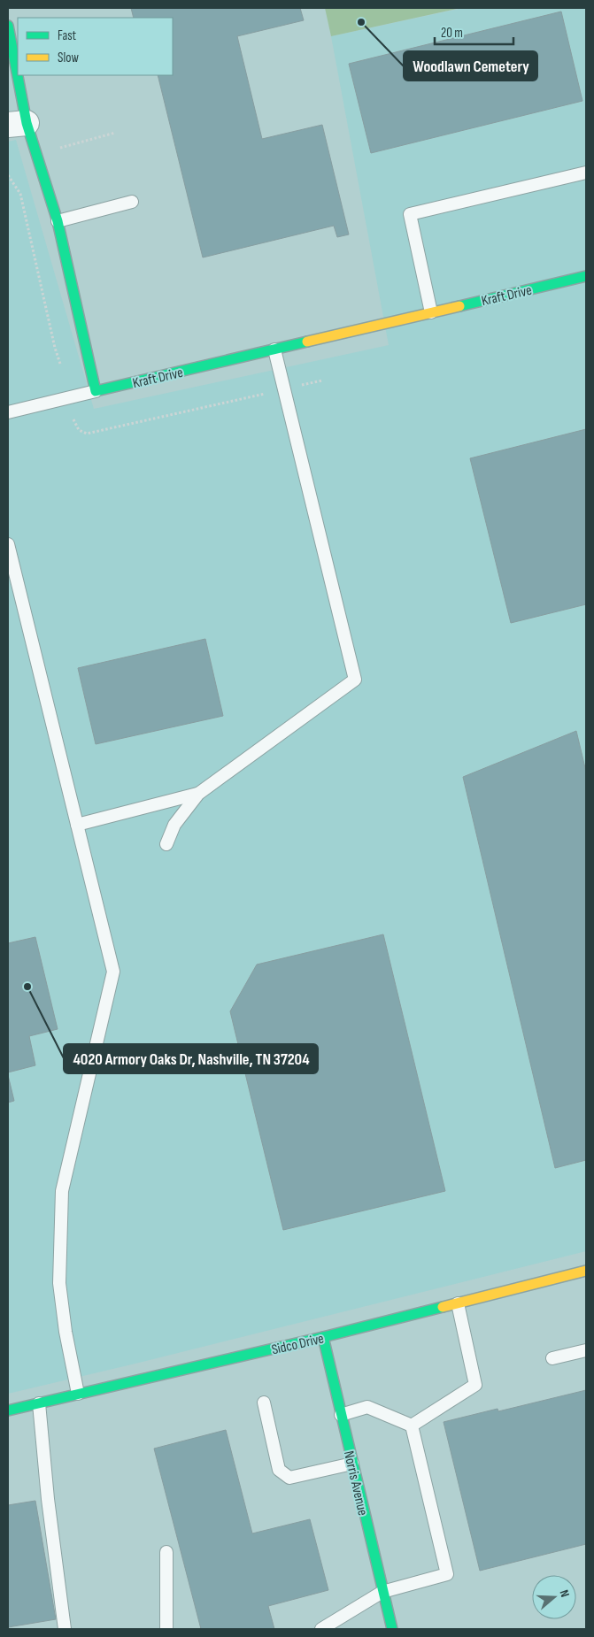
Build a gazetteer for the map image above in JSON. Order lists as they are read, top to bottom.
{
  "streets": {
    "street": ["Kraft Drive", "Sidco Drive", "Norris Avenue"]
  },
  "crossings": [
    ["Sidco Drive", "Norris Avenue"]
  ],
  "places": ["Woodlawn Cemetery", "4020 Armory Oaks Dr, Nashville, TN 37204"],
  "legend": ["Fast", "Slow"],
  "scale_bar": "20 m",
  "north": "right"
}
